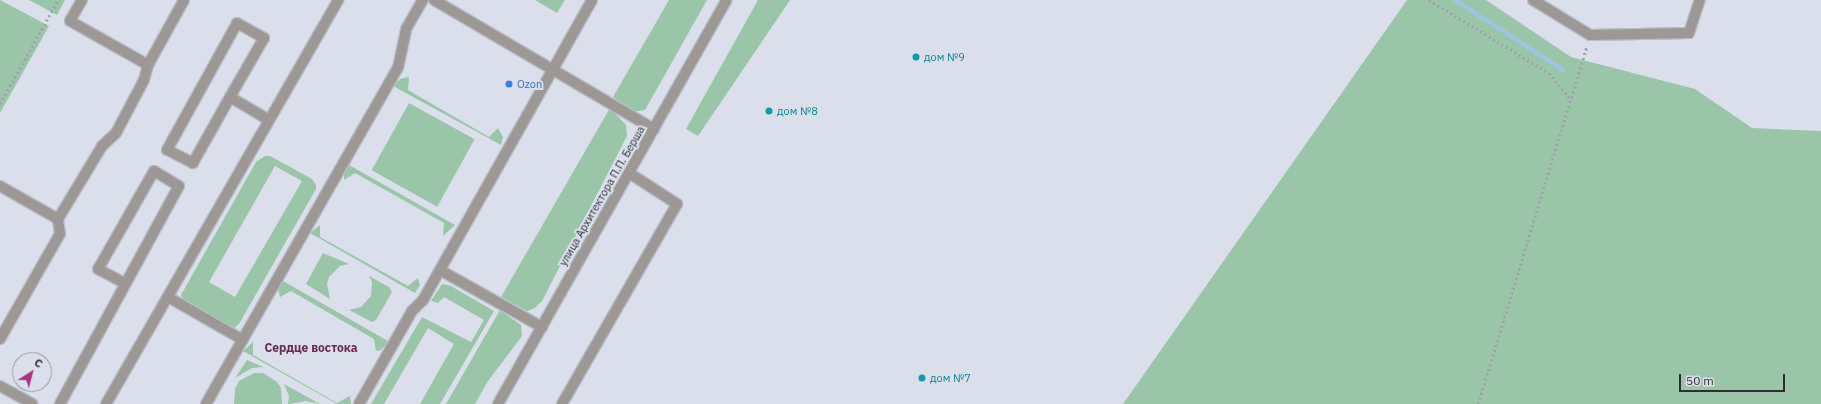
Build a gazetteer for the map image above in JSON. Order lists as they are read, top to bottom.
{
  "streets": {
    "street": ["улица Архитектора П.П. Берша"]
  },
  "districts": ["Сердце востока"],
  "places": [
    "дом №9",
    "Ozon",
    "дом №8",
    "дом №7"
  ],
  "scale_bar": "50 m",
  "north": "top right"
}
